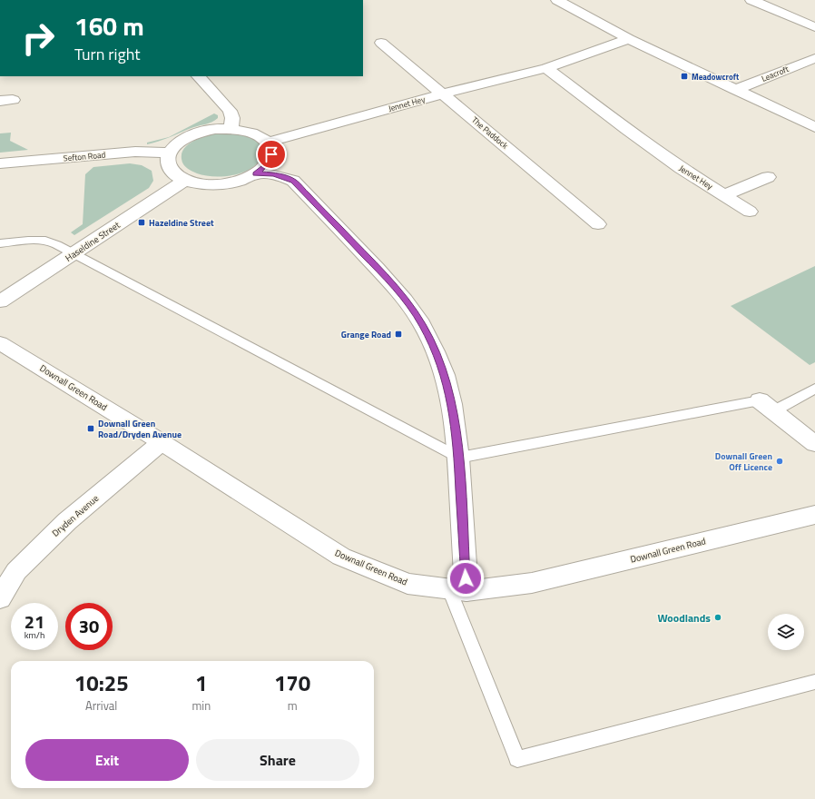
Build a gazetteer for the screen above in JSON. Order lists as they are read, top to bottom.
{
  "streets": {
    "street": [
      "Leacroft",
      "Jennet Hey",
      "The Paddock",
      "Sefton Road",
      "Haseldine Street",
      "Downall Green Road",
      "Dryden Avenue"
    ]
  },
  "crossings": [
    ["Jennet Hey", "The Paddock"],
    ["Downall Green Road", "Dryden Avenue"]
  ],
  "places": {
    "transit": [
      "Meadowcroft",
      "Hazeldine Street",
      "Grange Road",
      "Downall Green Road/Dryden Avenue"
    ],
    "other": ["Downall Green Off Licence", "Woodlands"]
  },
  "page": {
    "turn": ["160 m", "Turn right"],
    "speed": "21 km/h",
    "limit": "30",
    "eta": [
      "10:25",
      "Arrival",
      "1",
      "min",
      "170",
      "m"
    ],
    "buttons": ["Exit", "Share"]
  }
}
